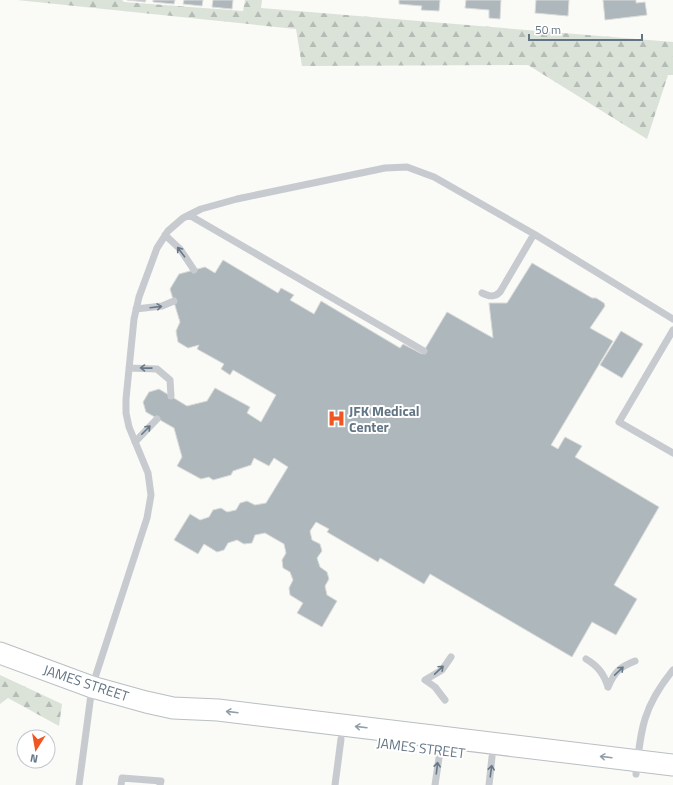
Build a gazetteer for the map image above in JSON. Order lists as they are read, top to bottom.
{
  "streets": {
    "street": ["JAMES STREET"]
  },
  "places": {
    "hospital": ["JFK Medical Center"]
  },
  "scale_bar": "50 m",
  "north": "bottom"
}
